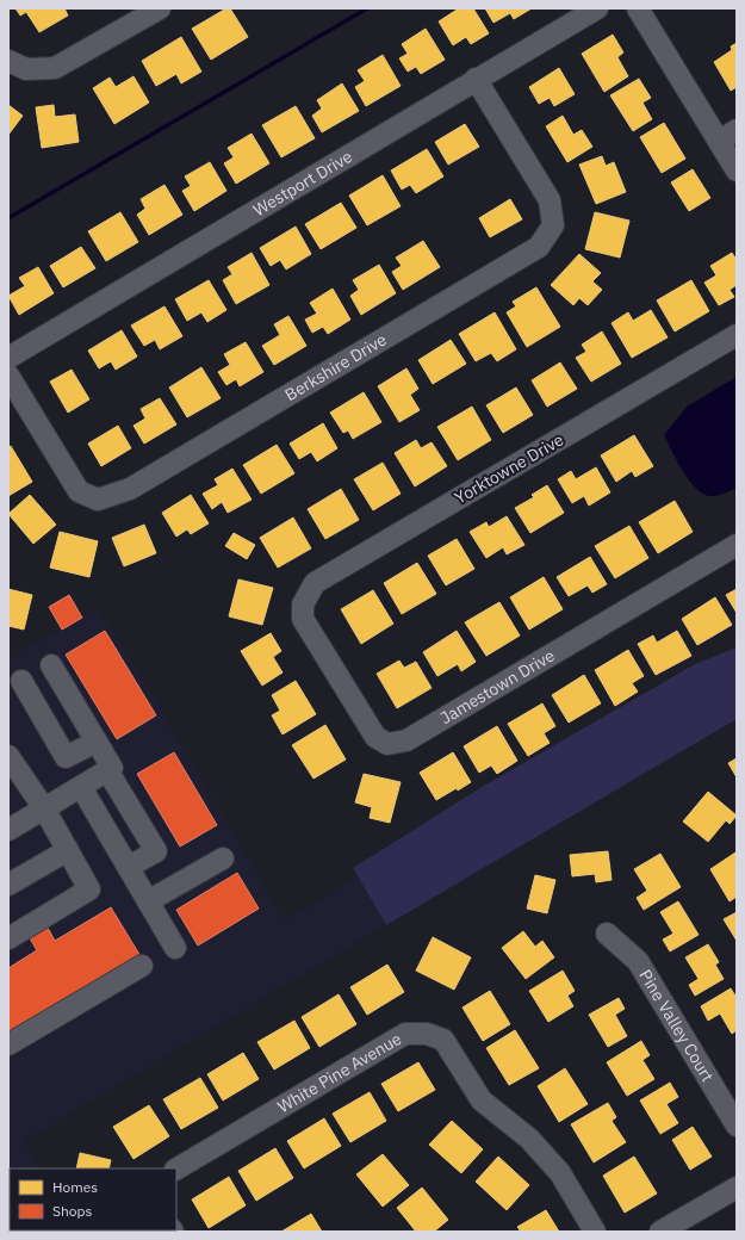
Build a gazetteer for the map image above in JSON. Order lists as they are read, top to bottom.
{
  "streets": {
    "street": [
      "Westport Drive",
      "Berkshire Drive",
      "Yorktowne Drive",
      "Jamestown Drive",
      "Pine Valley Court",
      "White Pine Avenue"
    ]
  },
  "crossings": [
    ["Westport Drive", "Berkshire Drive"],
    ["Yorktowne Drive", "Jamestown Drive"]
  ],
  "legend": ["Homes", "Shops"]
}
